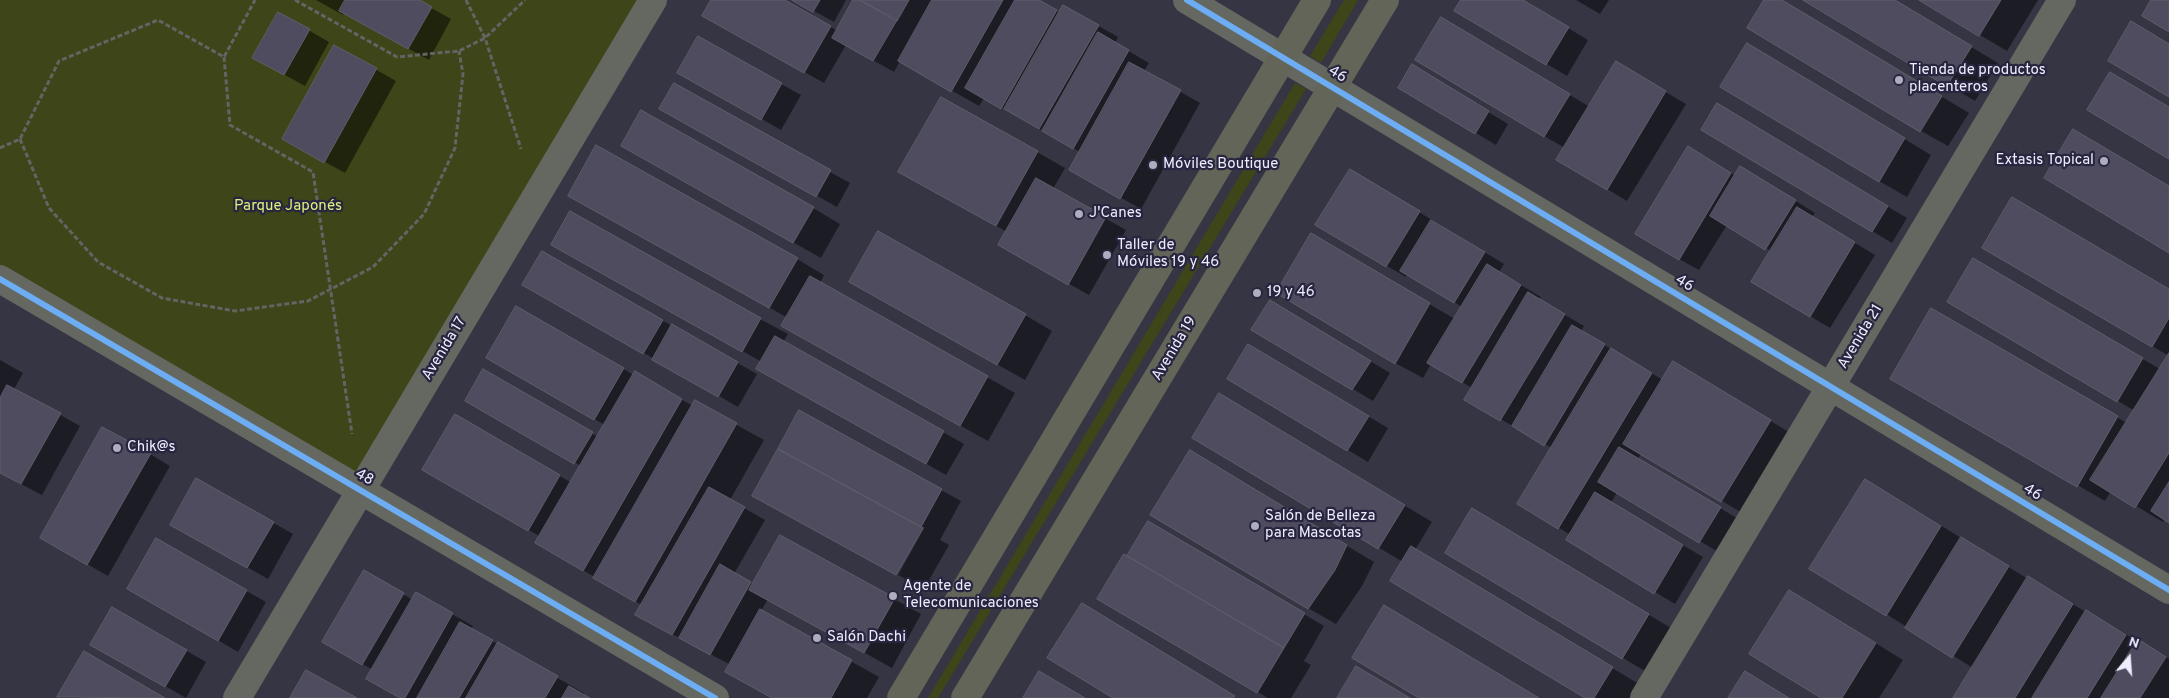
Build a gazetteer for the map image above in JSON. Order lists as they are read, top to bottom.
{
  "streets": {
    "main road": ["Avenida 19"],
    "street": [
      "46",
      "Avenida 21",
      "Avenida 17",
      "48"
    ]
  },
  "crossings": [
    ["46", "Avenida 21"],
    ["46", "Avenida 19"],
    ["Avenida 17", "48"]
  ],
  "parks": ["Parque Japonés"],
  "places": [
    "Tienda de productos placenteros",
    "Extasis Topical",
    "Móviles Boutique",
    "J'Canes",
    "Taller de Móviles 19 y 46",
    "19 y 46",
    "Chik@s",
    "Salón de Belleza para Mascotas",
    "Agente de Telecomunicaciones",
    "Salón Dachi"
  ],
  "north": "top"
}
